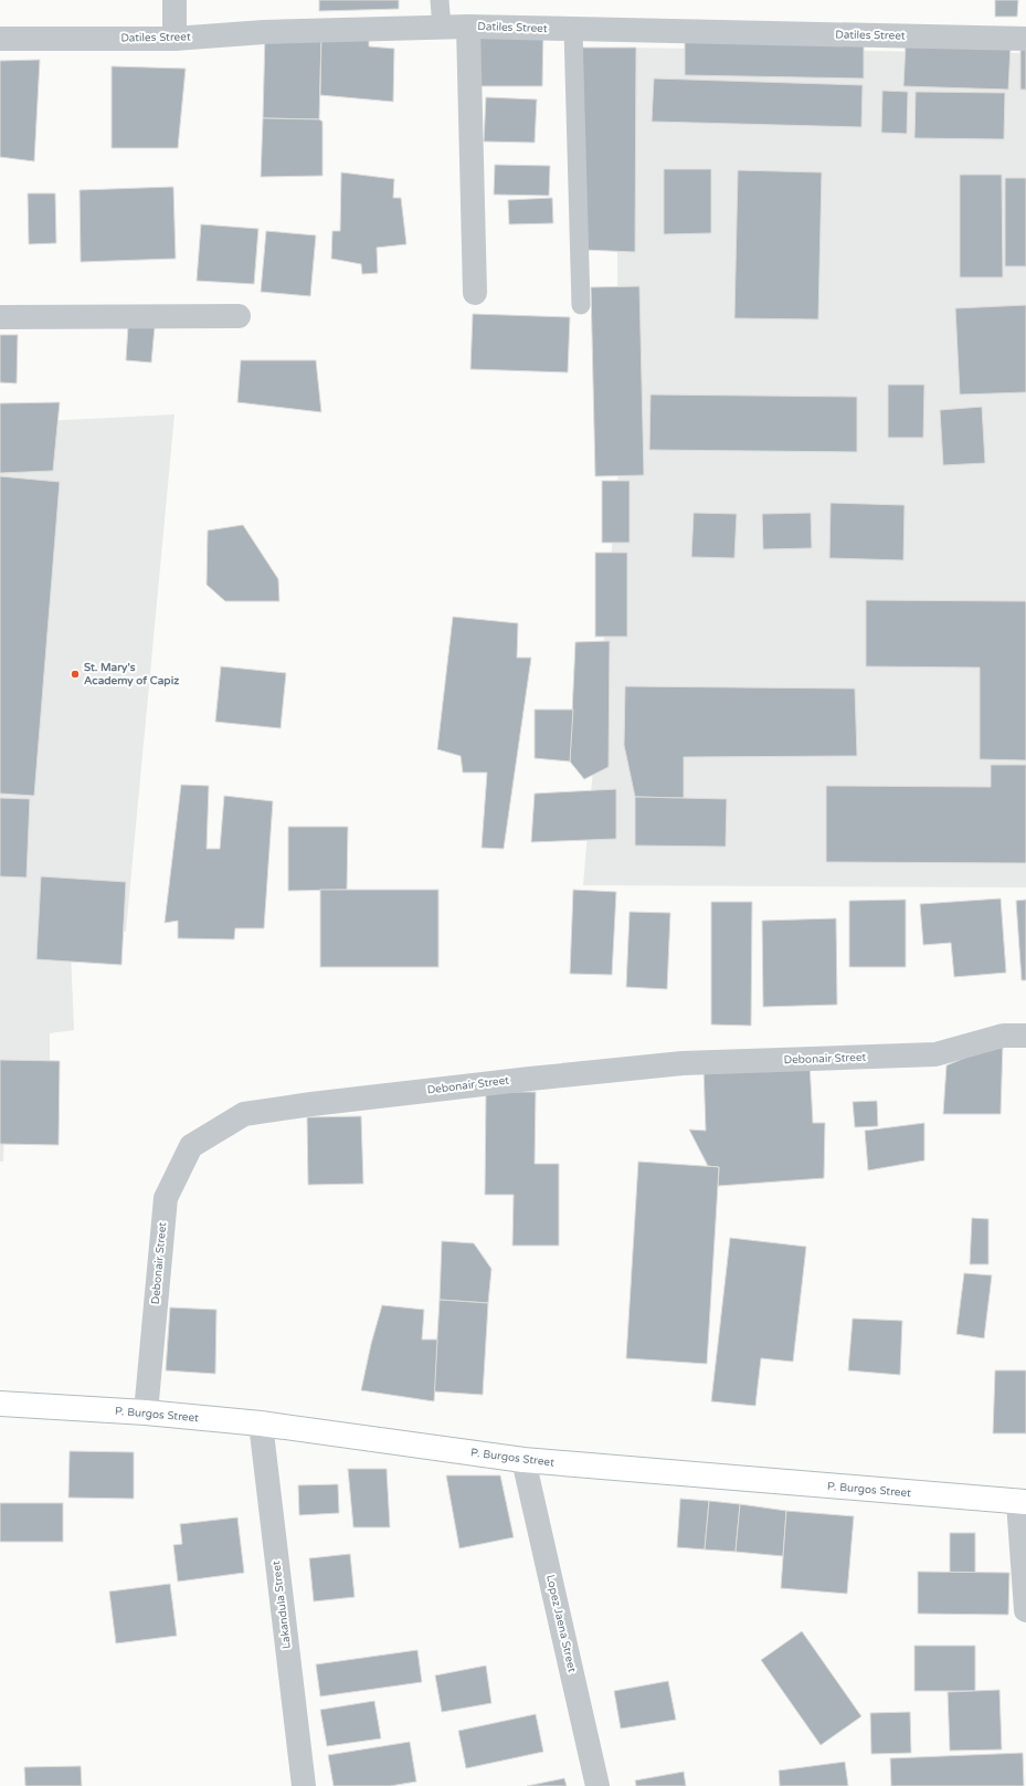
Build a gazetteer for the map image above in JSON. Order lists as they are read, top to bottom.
{
  "streets": {
    "main road": ["P. Burgos Street"],
    "street": [
      "Datiles Street",
      "Debonair Street",
      "Lakandula Street",
      "Lopez Jaena Street"
    ]
  },
  "crossings": [
    ["Debonair Street", "P. Burgos Street"],
    ["P. Burgos Street", "Lakandula Street"],
    ["P. Burgos Street", "Lopez Jaena Street"]
  ],
  "places": ["St. Mary's Academy of Capiz"]
}
